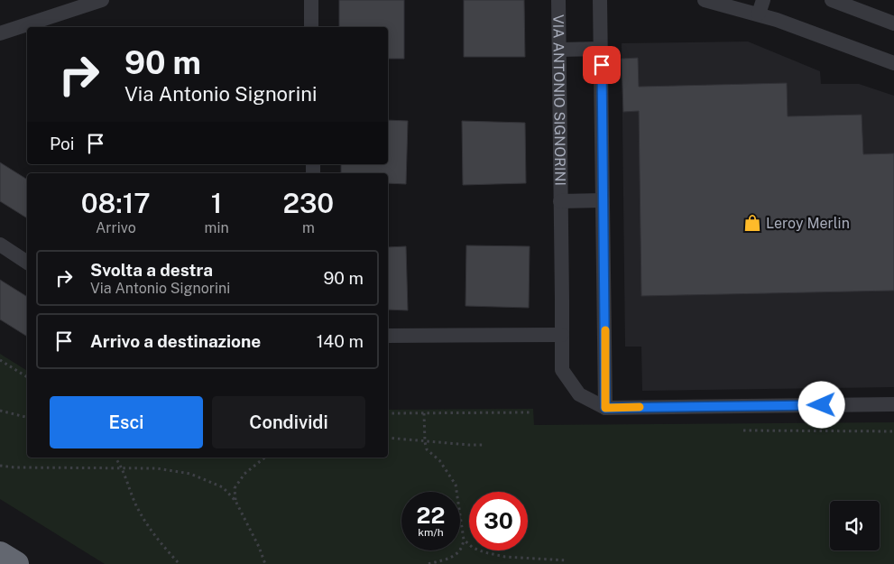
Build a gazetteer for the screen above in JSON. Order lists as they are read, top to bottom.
{
  "streets": {
    "street": ["VIA ANTONIO SIGNORINI"]
  },
  "places": {
    "shop": ["Leroy Merlin"]
  },
  "page": {
    "turn": ["90 m", "Via Antonio Signorini"],
    "then": "Poi",
    "eta": [
      "08:17",
      "Arrivo",
      "1",
      "min",
      "230",
      "m"
    ],
    "list": [
      {
        "name": "Svolta a destra",
        "note": "Via Antonio Signorini",
        "value": "90 m"
      },
      {
        "name": "Arrivo a destinazione",
        "value": "140 m"
      }
    ],
    "buttons": ["Esci", "Condividi"],
    "speed": "22 km/h",
    "limit": "30"
  }
}
